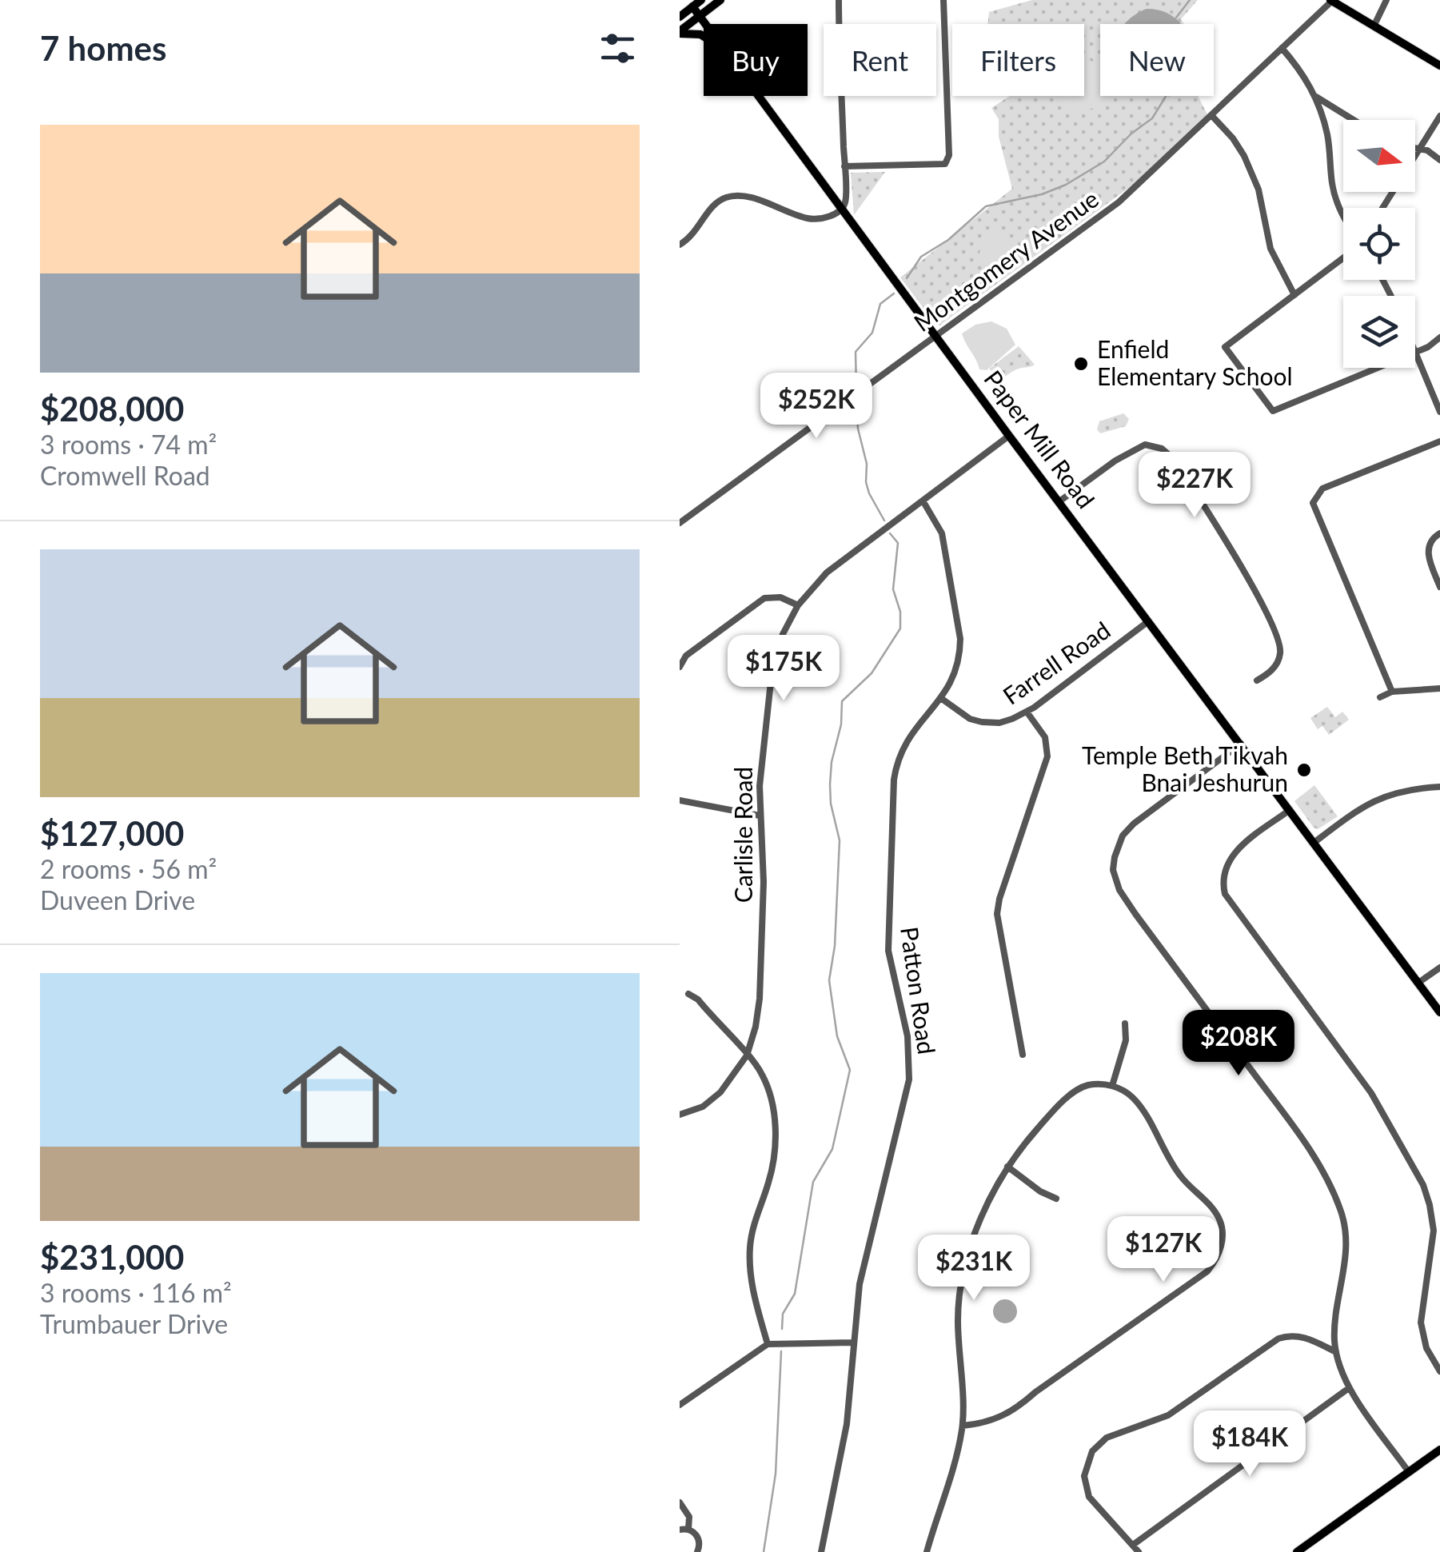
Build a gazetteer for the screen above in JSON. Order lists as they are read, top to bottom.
{
  "streets": {
    "main road": ["Paper Mill Road"],
    "street": [
      "Montgomery Avenue",
      "Farrell Road",
      "Carlisle Road",
      "Patton Road"
    ]
  },
  "crossings": [
    ["Montgomery Avenue", "Paper Mill Road"],
    ["Paper Mill Road", "Farrell Road"],
    ["Paper Mill Road", "Carlisle Road"],
    ["Farrell Road", "Patton Road"],
    ["Carlisle Road", "Patton Road"]
  ],
  "places": ["Enfield Elementary School", "Temple Beth Tikvah Bnai Jeshurun"],
  "north": "right",
  "page": {
    "heading": "7 homes",
    "chip": [
      "Buy",
      "Rent",
      "Filters",
      "New"
    ],
    "list": [
      {
        "name": "$208,000",
        "note": "3 rooms · 74 m² · Cromwell Road"
      },
      {
        "name": "$127,000",
        "note": "2 rooms · 56 m² · Duveen Drive"
      },
      {
        "name": "$231,000",
        "note": "3 rooms · 116 m² · Trumbauer Drive"
      }
    ],
    "price": [
      "$252K",
      "$227K",
      "$175K",
      "$208K",
      "$127K",
      "$231K",
      "$184K"
    ]
  }
}
